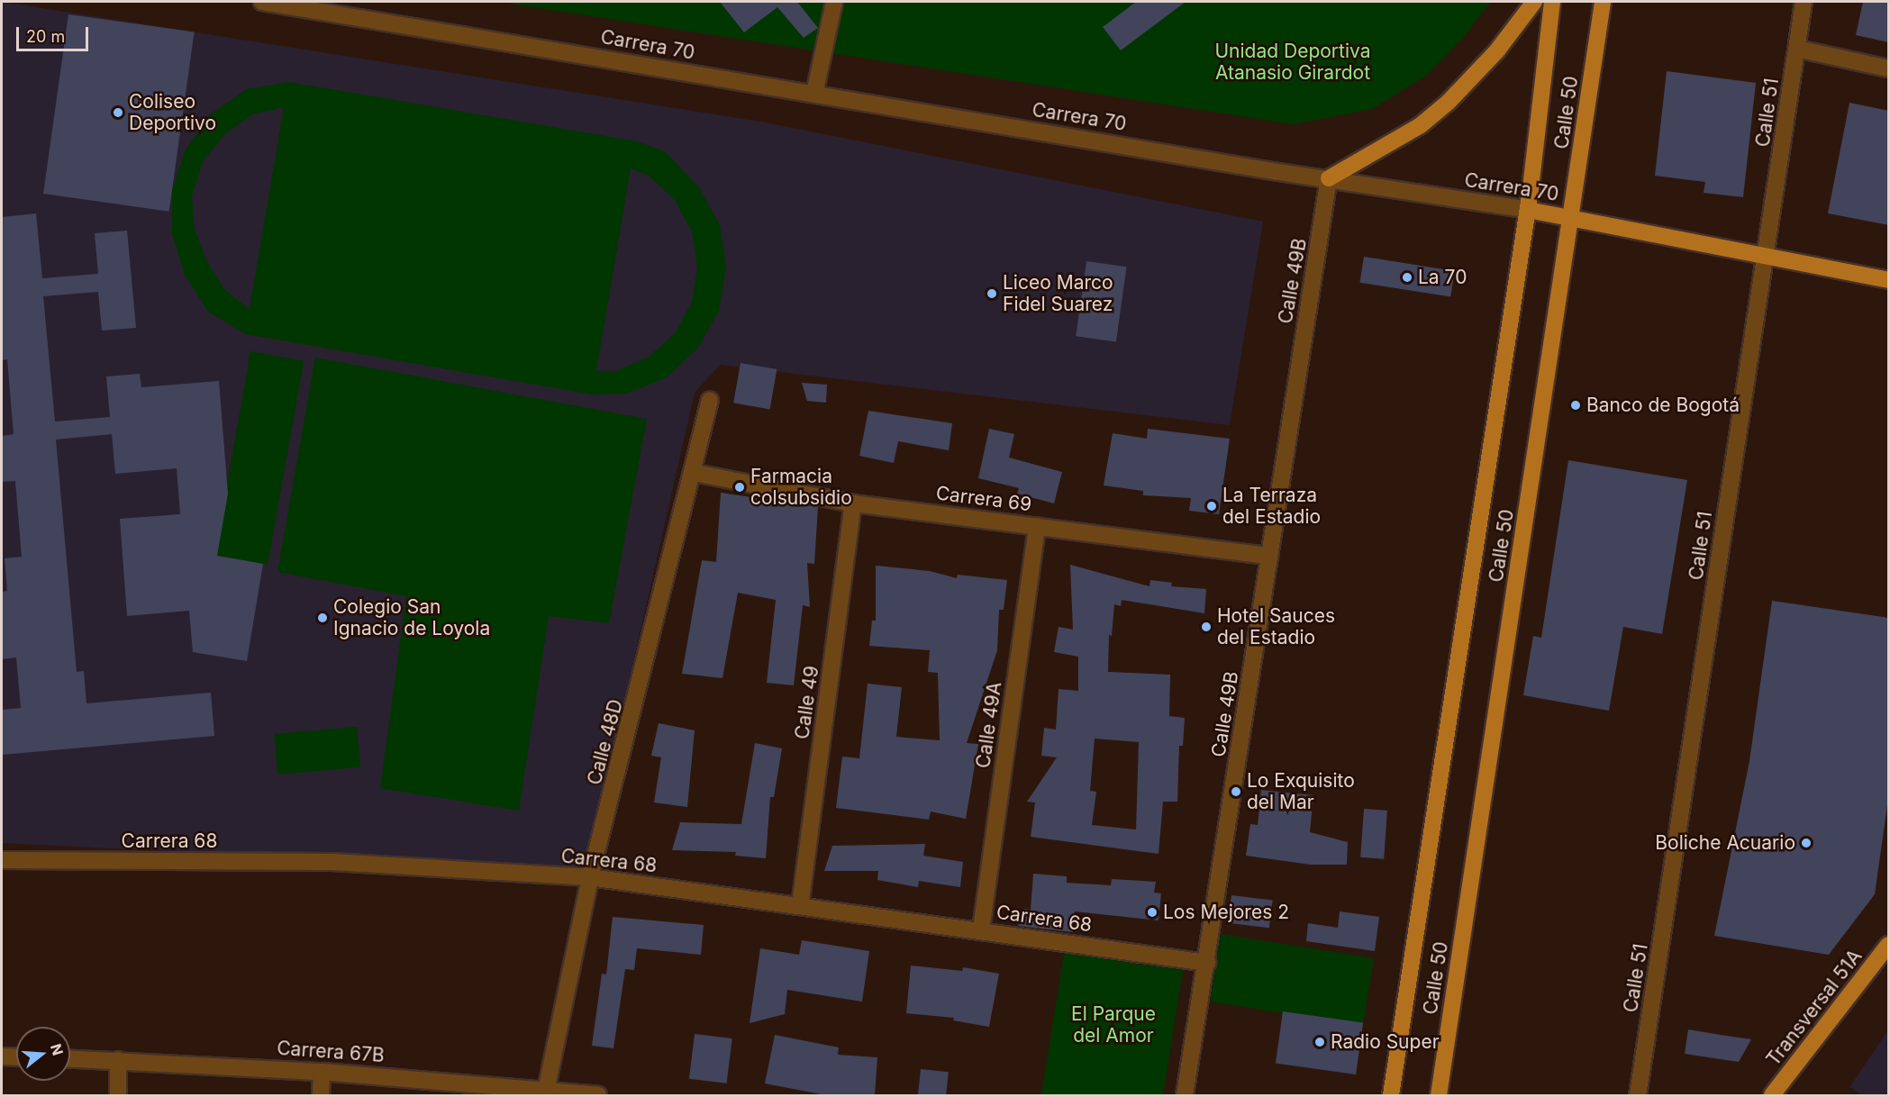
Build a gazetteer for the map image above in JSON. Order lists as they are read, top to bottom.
{
  "streets": {
    "main road": ["Carrera 70", "Calle 50", "Transversal 51A"],
    "street": [
      "Calle 51",
      "Calle 49B",
      "Carrera 69",
      "Calle 49",
      "Calle 49A",
      "Calle 48D",
      "Carrera 68",
      "Carrera 67B"
    ]
  },
  "crossings": [
    ["Carrera 70", "Calle 50"],
    ["Carrera 70", "Calle 51"],
    ["Carrera 70", "Calle 49B"],
    ["Calle 49B", "Carrera 69"],
    ["Calle 49B", "Carrera 68"],
    ["Carrera 69", "Calle 49"],
    ["Carrera 69", "Calle 49A"],
    ["Carrera 69", "Calle 48D"],
    ["Calle 49", "Carrera 68"],
    ["Calle 49A", "Carrera 68"],
    ["Calle 48D", "Carrera 68"],
    ["Calle 48D", "Carrera 67B"]
  ],
  "parks": ["Unidad Deportiva Atanasio Girardot", "El Parque del Amor"],
  "places": [
    "Coliseo Deportivo",
    "La 70",
    "Liceo Marco Fidel Suarez",
    "Banco de Bogotá",
    "Farmacia colsubsidio",
    "La Terraza del Estadio",
    "Colegio San Ignacio de Loyola",
    "Hotel Sauces del Estadio",
    "Lo Exquisito del Mar",
    "Boliche Acuario",
    "Los Mejores 2",
    "Radio Super"
  ],
  "scale_bar": "20 m",
  "north": "right"
}
